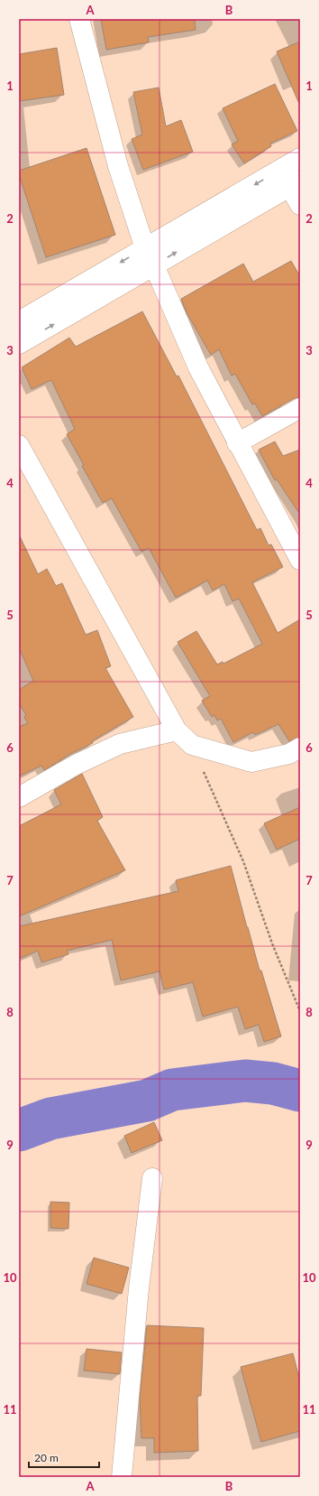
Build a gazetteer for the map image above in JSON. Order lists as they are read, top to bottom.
{
  "scale_bar": "20 m",
  "grid": {
    "columns": ["A", "B"],
    "rows": [
      "1",
      "2",
      "3",
      "4",
      "5",
      "6",
      "7",
      "8",
      "9",
      "10",
      "11"
    ]
  }
}
